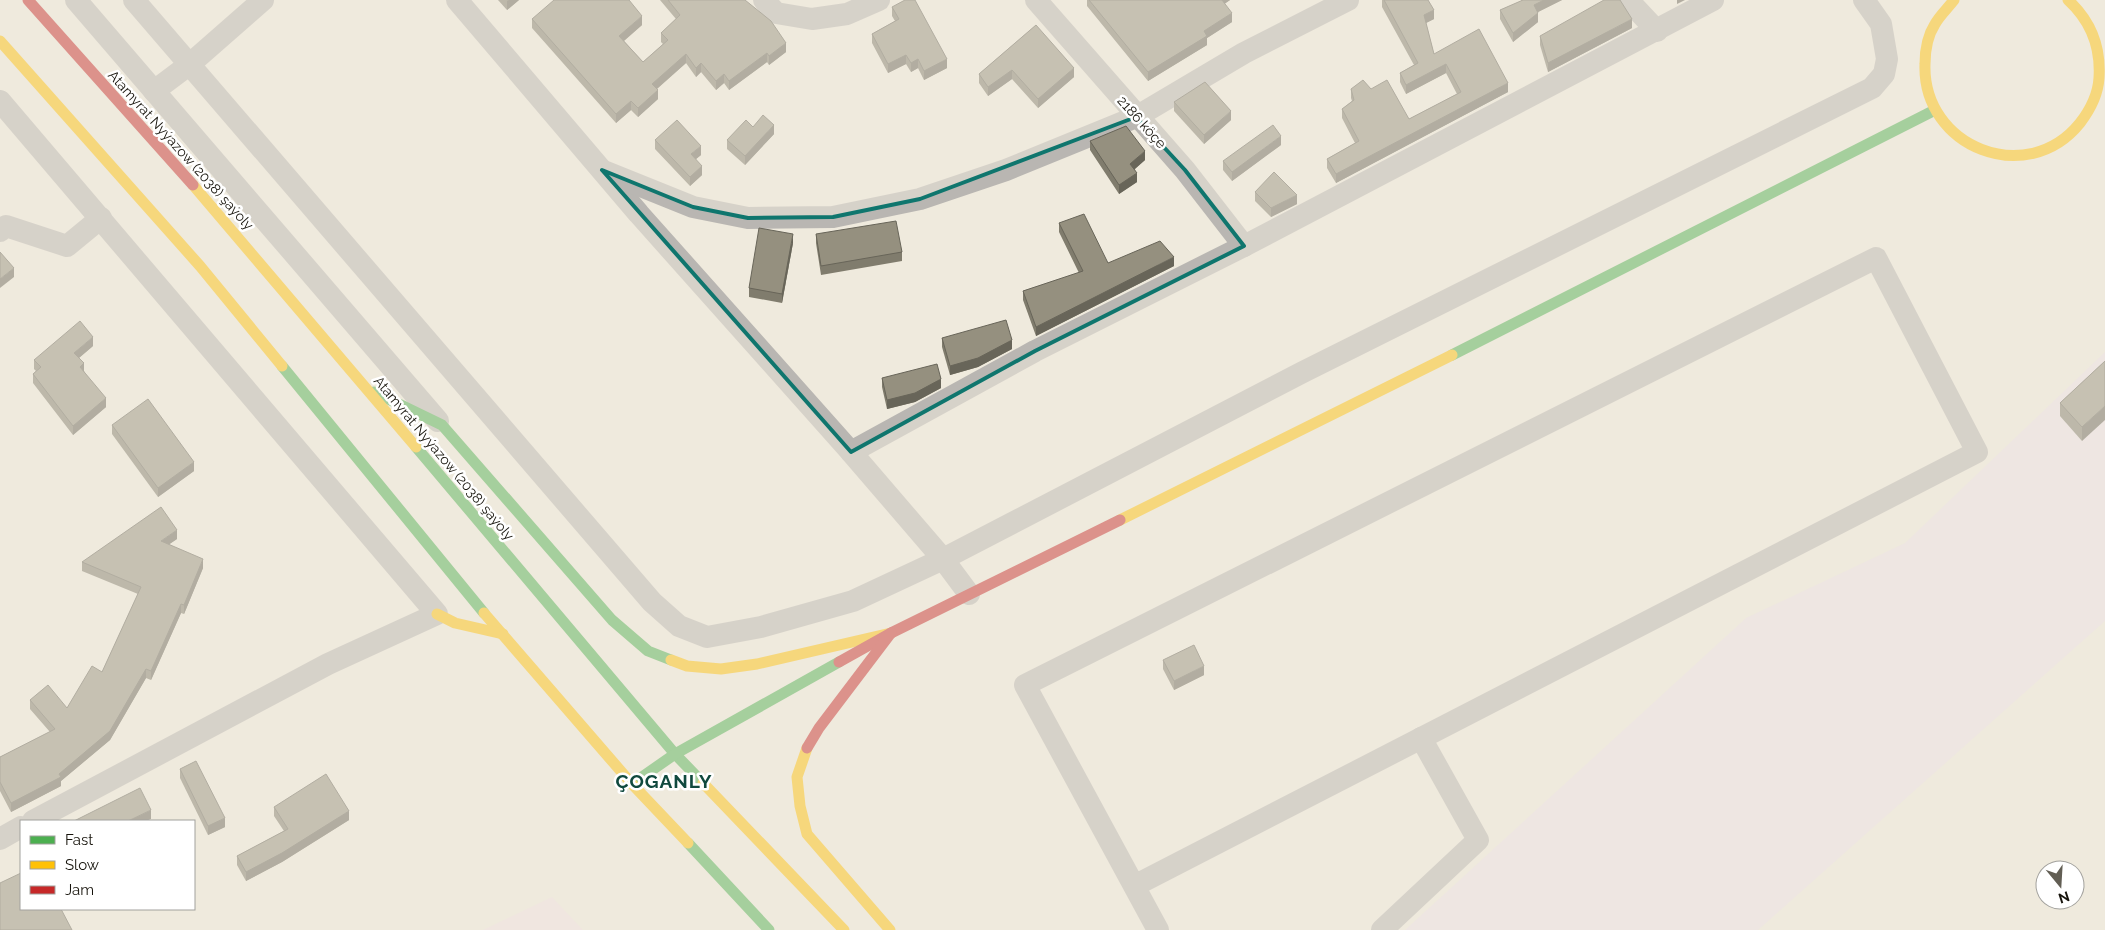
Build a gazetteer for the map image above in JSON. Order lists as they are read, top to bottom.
{
  "streets": {
    "main road": ["Atamyrat Nyýazow (2038) şaýoly"],
    "street": ["2186 köçe"]
  },
  "districts": ["ÇOGANLY"],
  "legend": ["Fast", "Slow", "Jam"],
  "north": "bottom"
}
